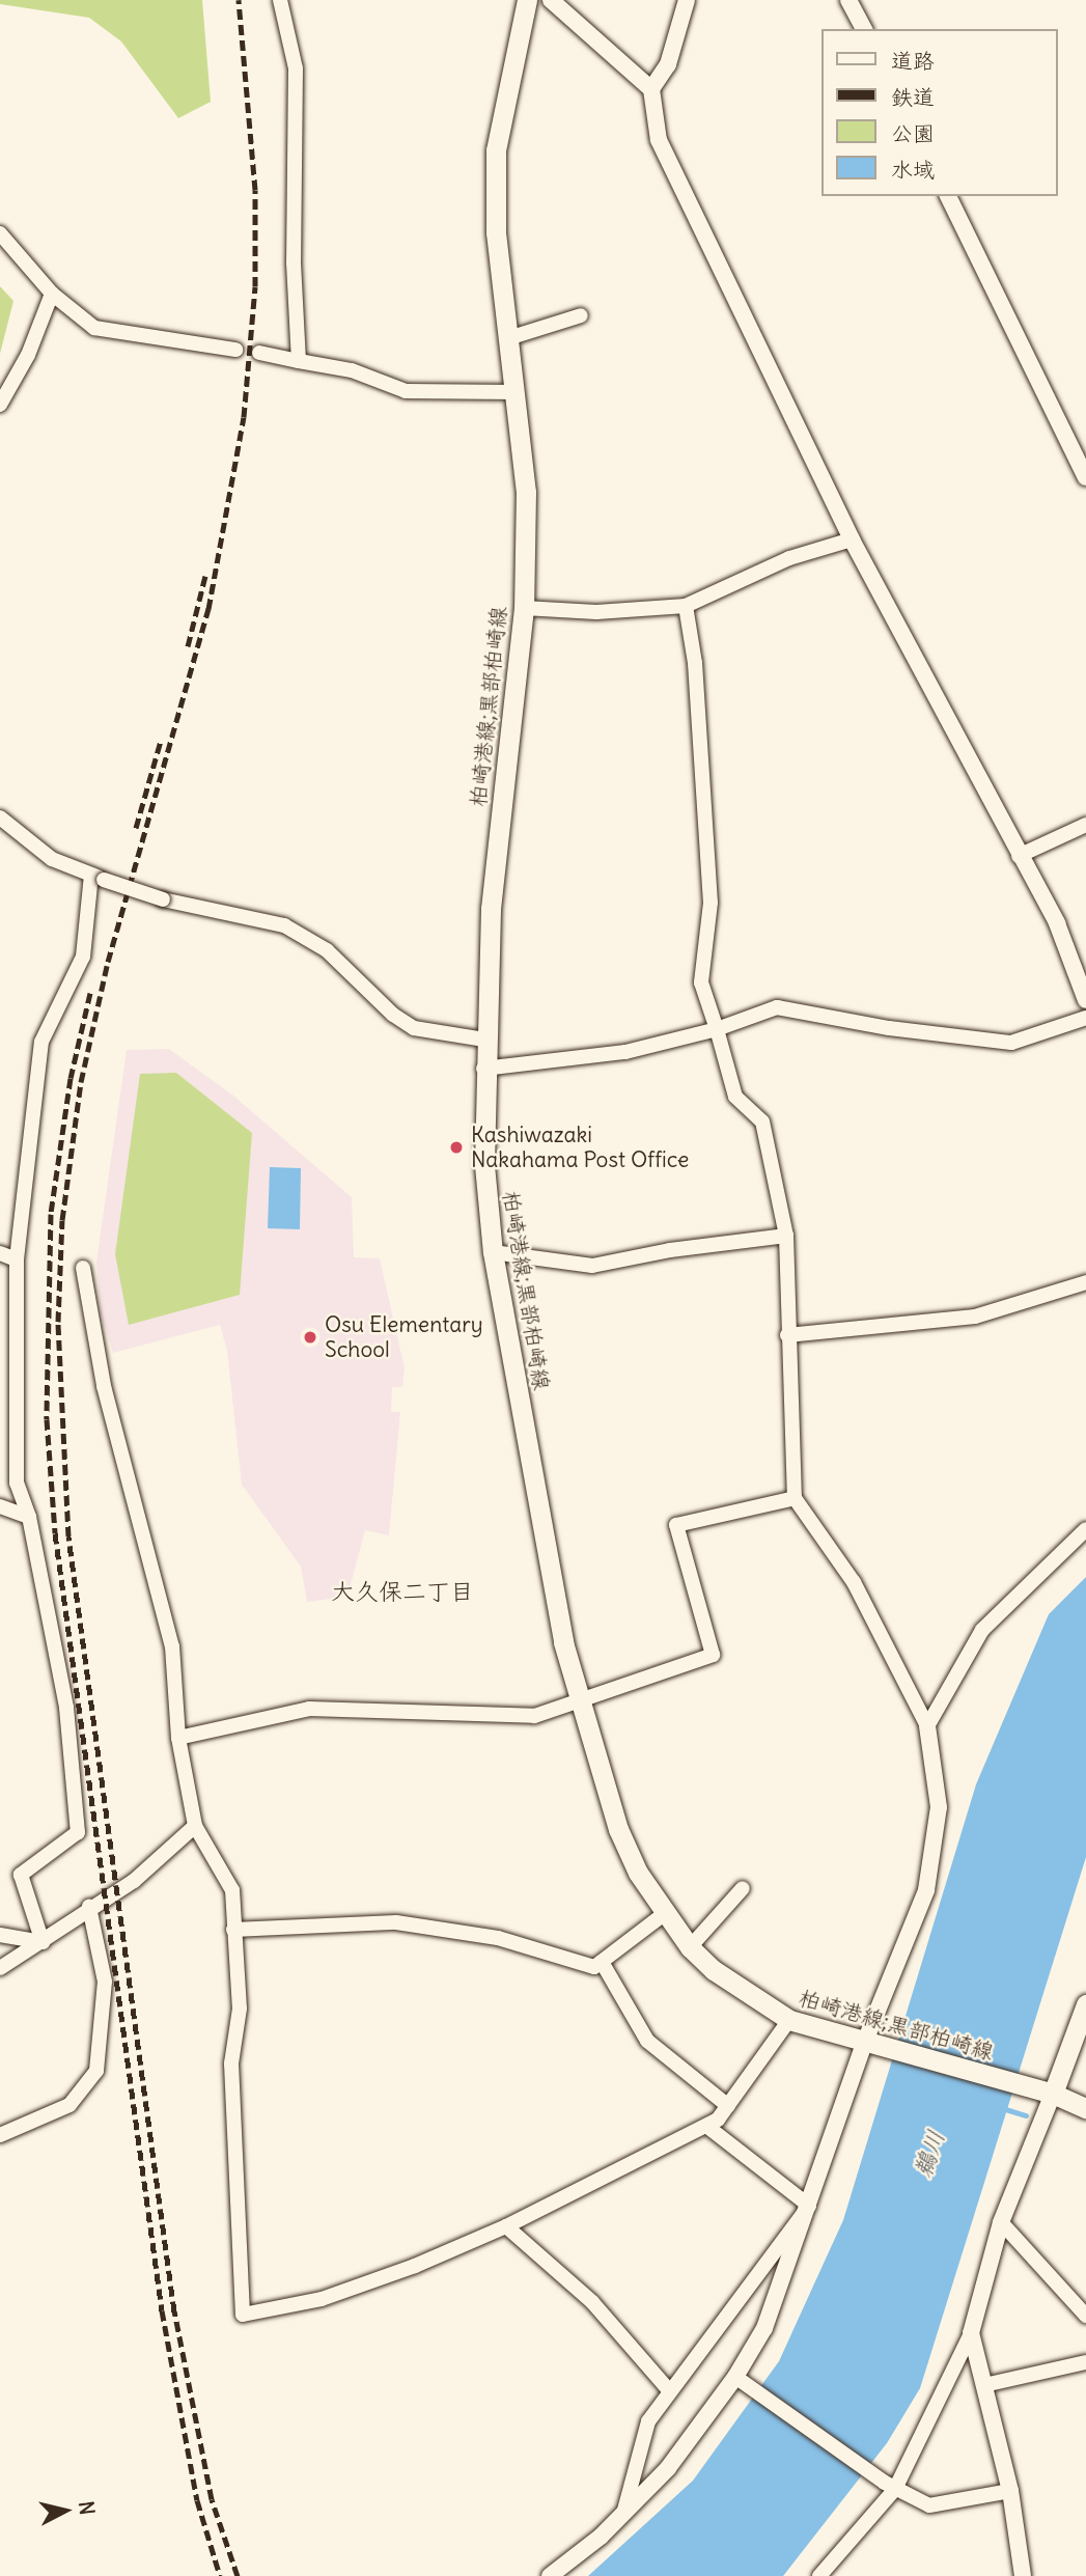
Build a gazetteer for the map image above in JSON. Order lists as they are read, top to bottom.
{
  "streets": {
    "main road": ["柏崎港線;黒部柏崎線"]
  },
  "districts": ["大久保二丁目"],
  "water": ["鵜川"],
  "places": ["Kashiwazaki Nakahama Post Office", "Osu Elementary School"],
  "legend": [
    "道路",
    "鉄道",
    "公園",
    "水域"
  ],
  "north": "right"
}
